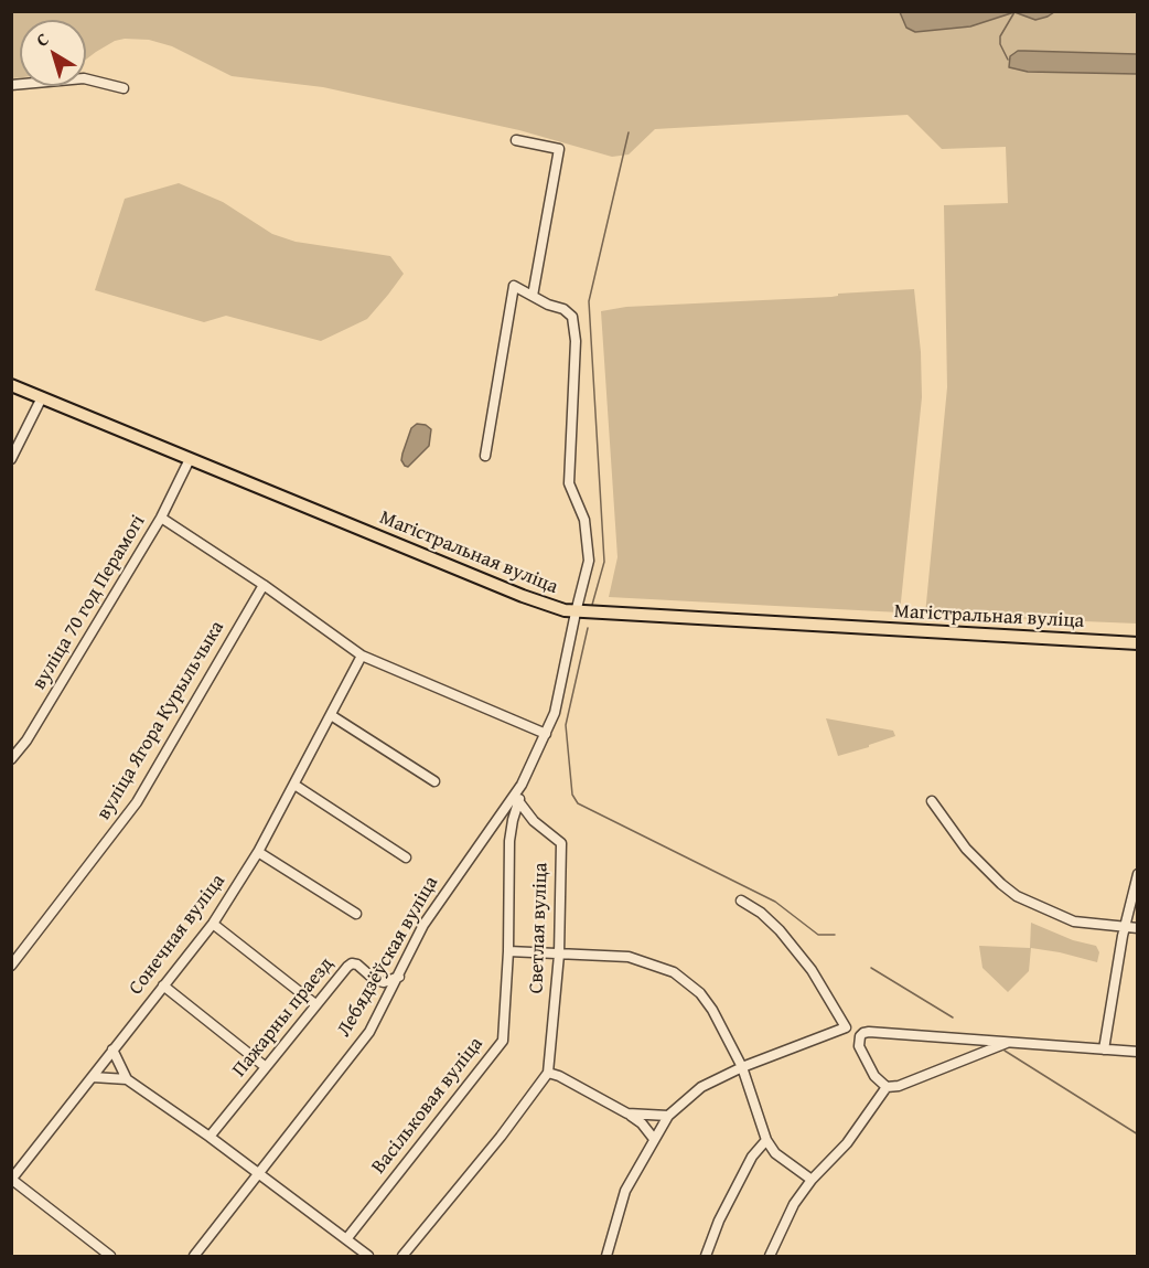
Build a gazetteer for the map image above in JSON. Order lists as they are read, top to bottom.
{
  "streets": {
    "main road": ["Магістральная вуліца"],
    "street": [
      "вуліца 70 год Перамогі",
      "вуліца Ягора Курыльчыка",
      "Светлая вуліца",
      "Сонечная вуліца",
      "Лебядзёўская вуліца",
      "Пажарны праезд",
      "Васільковая вуліца"
    ]
  },
  "crossings": [
    ["Магістральная вуліца", "вуліца 70 год Перамогі"],
    ["Магістральная вуліца", "Лебядзёўская вуліца"],
    ["Светлая вуліца", "Васільковая вуліца"],
    ["Лебядзёўская вуліца", "Пажарны праезд"],
    ["Лебядзёўская вуліца", "Васільковая вуліца"]
  ],
  "north": "top left"
}
